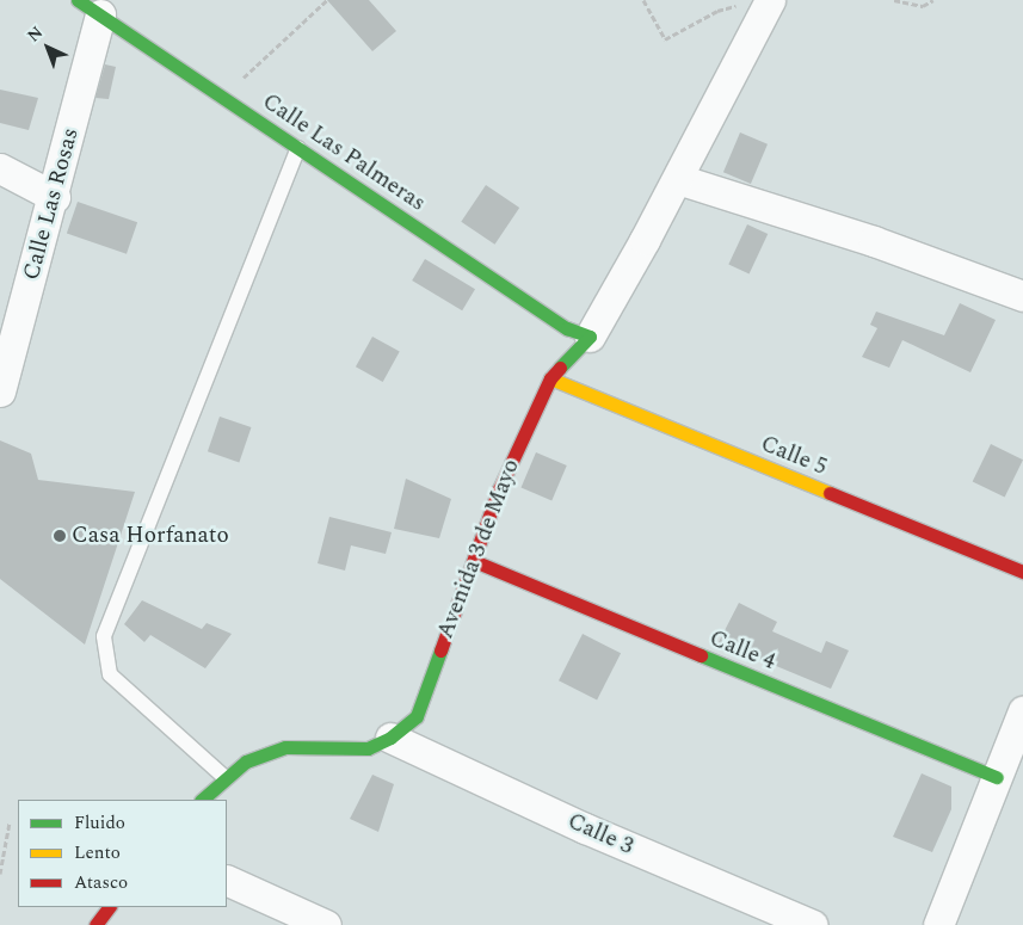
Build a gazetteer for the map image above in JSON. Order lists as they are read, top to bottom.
{
  "streets": {
    "street": [
      "Calle Las Palmeras",
      "Calle Las Rosas",
      "Calle 5",
      "Avenida 3 de Mayo",
      "Calle 4",
      "Calle 3"
    ]
  },
  "crossings": [
    ["Calle Las Palmeras", "Calle Las Rosas"],
    ["Calle Las Palmeras", "Avenida 3 de Mayo"],
    ["Calle 5", "Avenida 3 de Mayo"],
    ["Avenida 3 de Mayo", "Calle 4"],
    ["Avenida 3 de Mayo", "Calle 3"]
  ],
  "places": ["Casa Horfanato"],
  "legend": ["Fluido", "Lento", "Atasco"],
  "north": "top left"
}
